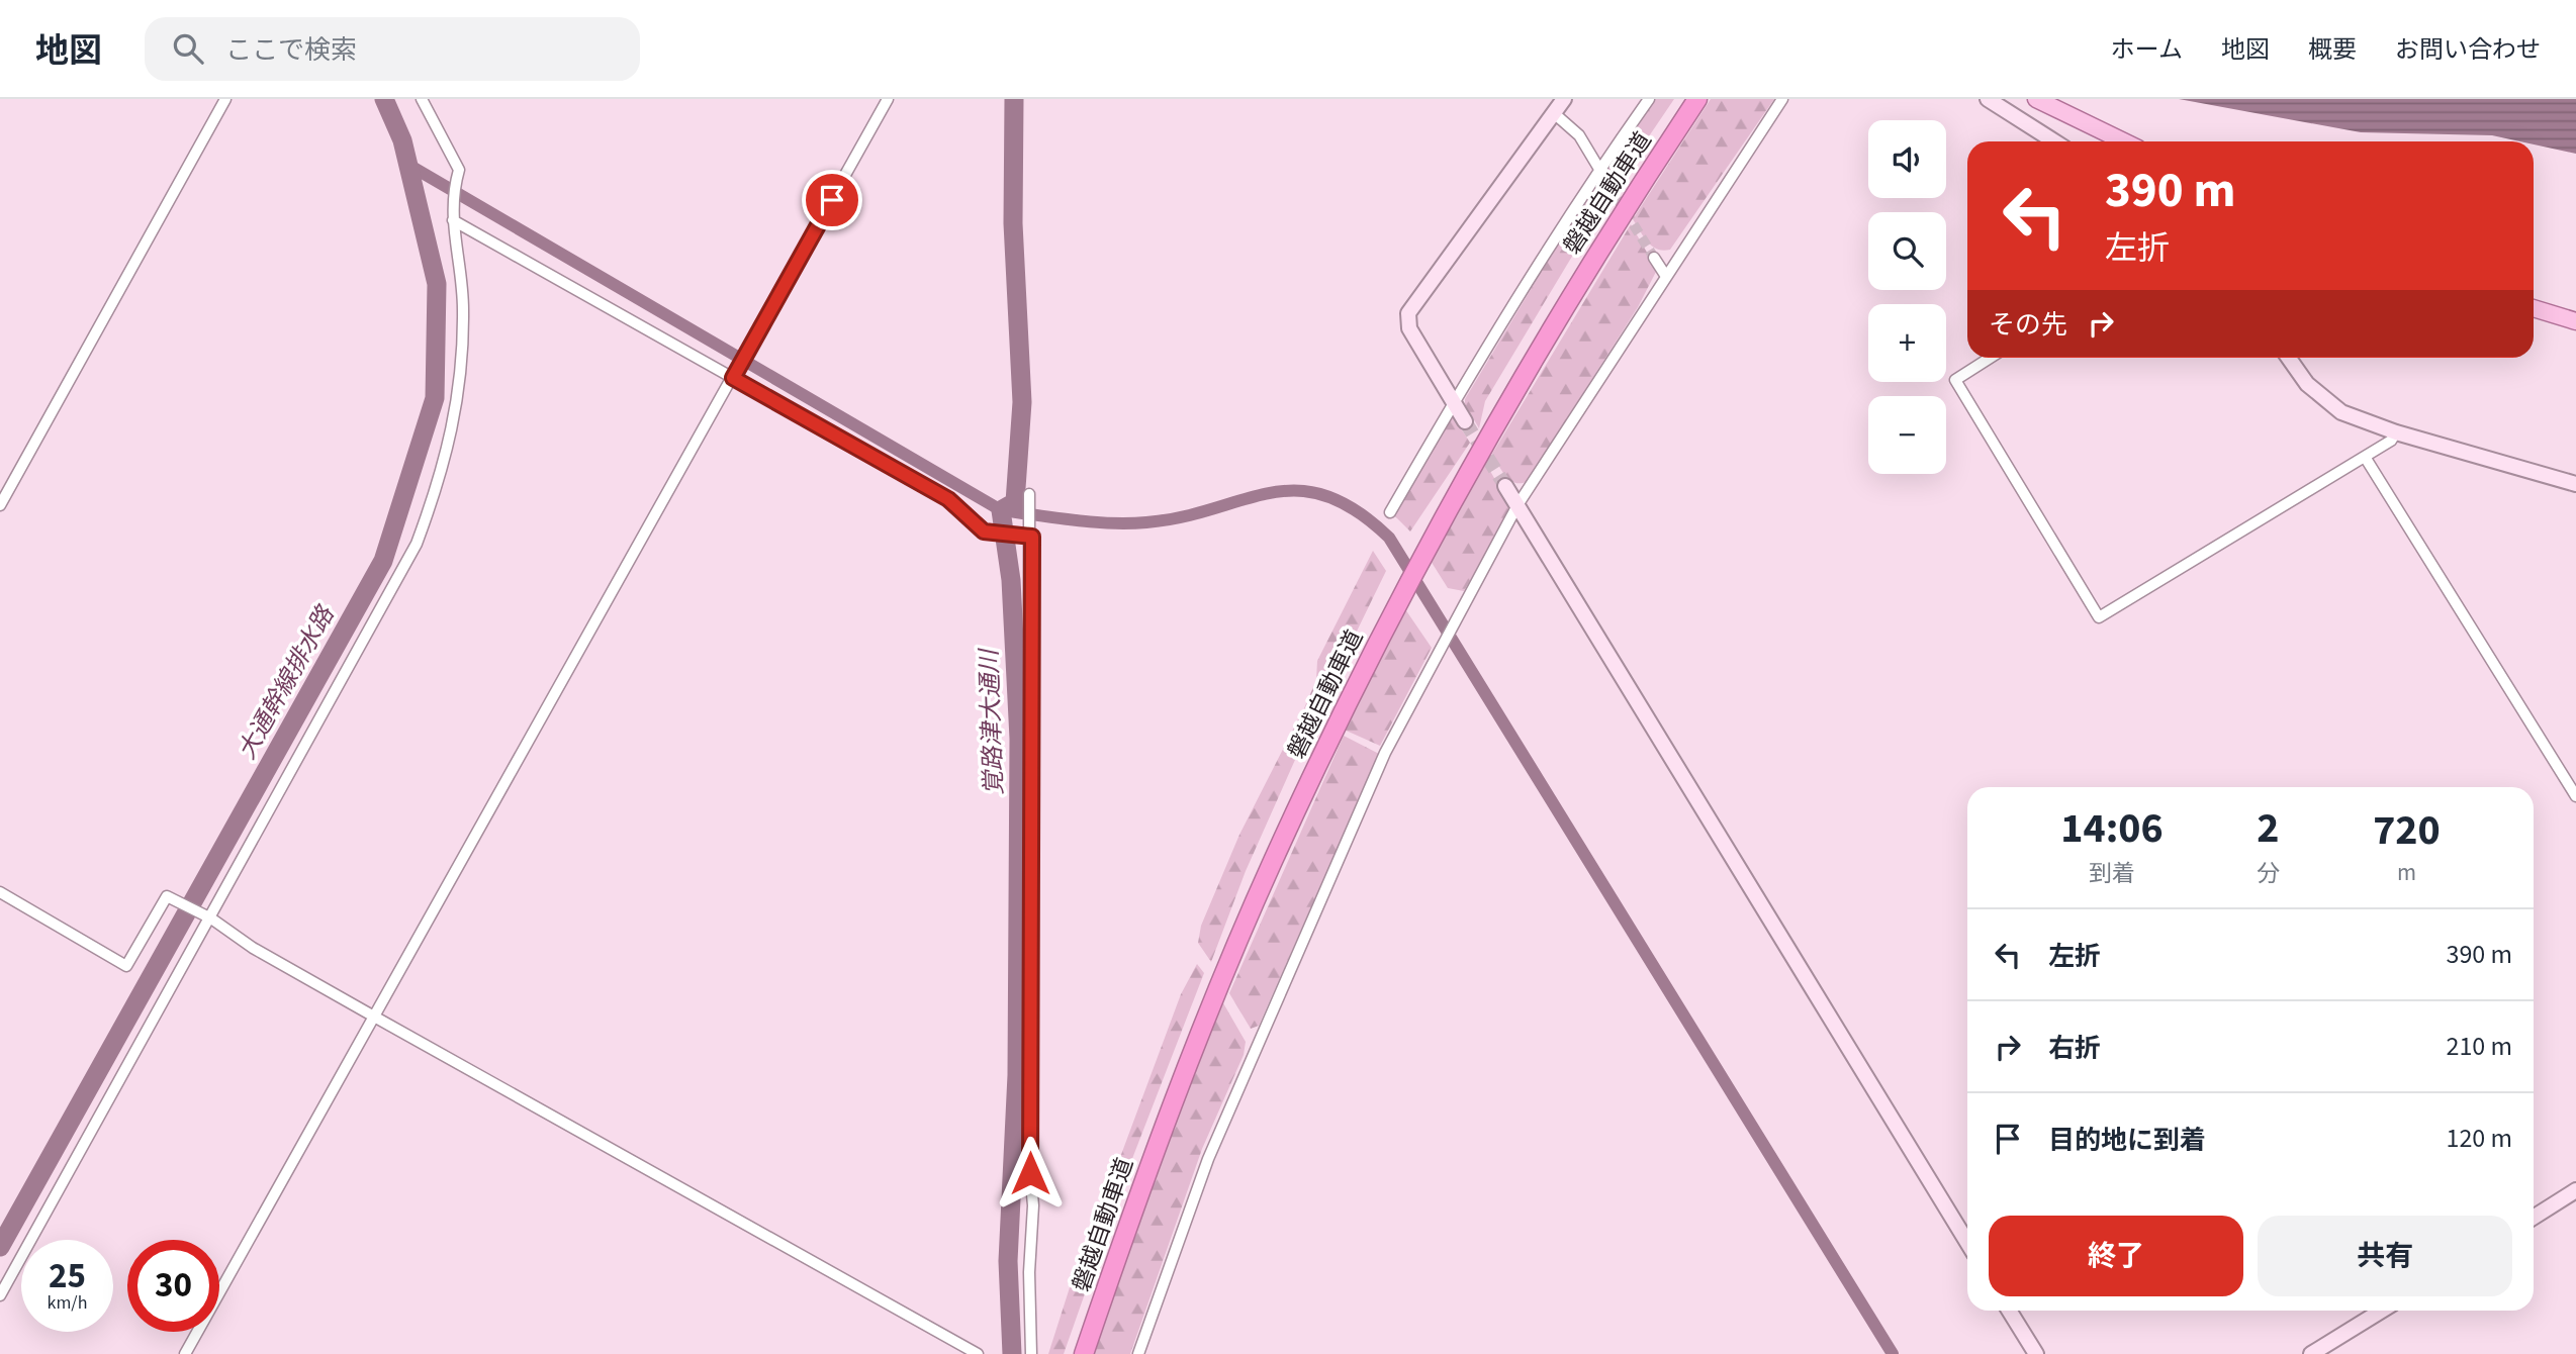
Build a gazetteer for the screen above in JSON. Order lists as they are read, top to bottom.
{
  "streets": {
    "highway": ["磐越自動車道"]
  },
  "water": ["大通幹線排水路", "覚路津大通川"],
  "page": {
    "header": "地図",
    "search": "ここで検索",
    "nav": [
      "ホーム",
      "地図",
      "概要",
      "お問い合わせ"
    ],
    "map_buttons": ["+", "−"],
    "turn": ["390 m", "左折"],
    "then": "その先",
    "eta": [
      "14:06",
      "到着",
      "2",
      "分",
      "720",
      "m"
    ],
    "list": [
      {
        "name": "左折",
        "value": "390 m"
      },
      {
        "name": "右折",
        "value": "210 m"
      },
      {
        "name": "目的地に到着",
        "value": "120 m"
      }
    ],
    "buttons": ["終了", "共有"],
    "speed": "25 km/h",
    "limit": "30"
  }
}
